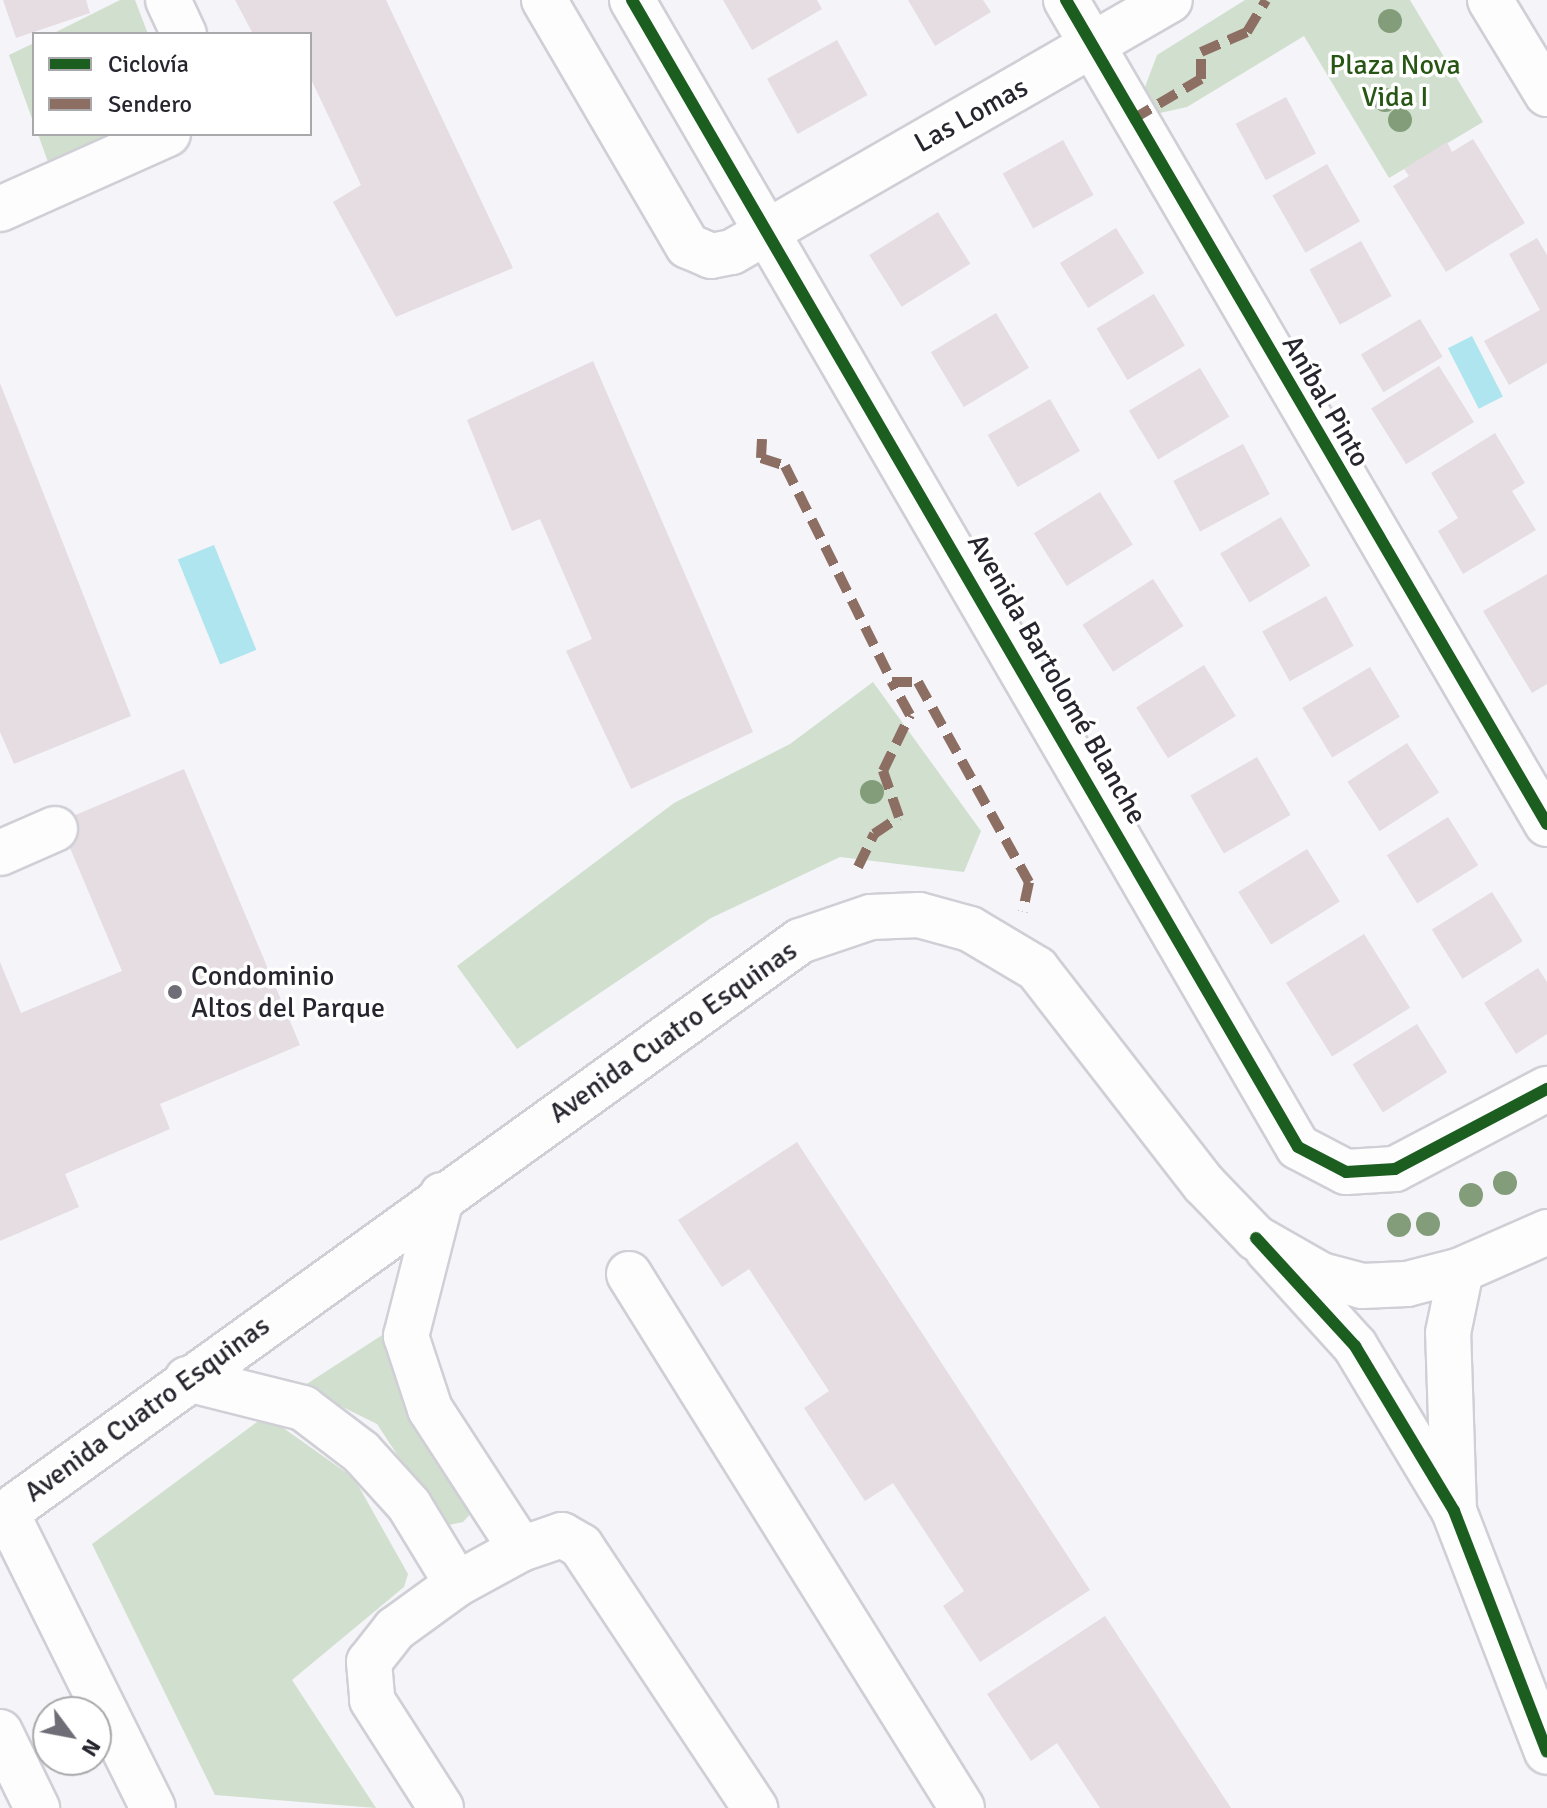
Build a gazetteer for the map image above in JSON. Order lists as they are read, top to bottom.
{
  "streets": {
    "street": [
      "Las Lomas",
      "Aníbal Pinto",
      "Avenida Bartolomé Blanche",
      "Avenida Cuatro Esquinas"
    ]
  },
  "crossings": [
    ["Las Lomas", "Aníbal Pinto"],
    ["Las Lomas", "Avenida Bartolomé Blanche"]
  ],
  "parks": ["Plaza Nova Vida I"],
  "places": ["Condominio Altos del Parque"],
  "legend": ["Ciclovía", "Sendero"],
  "north": "bottom right"
}
